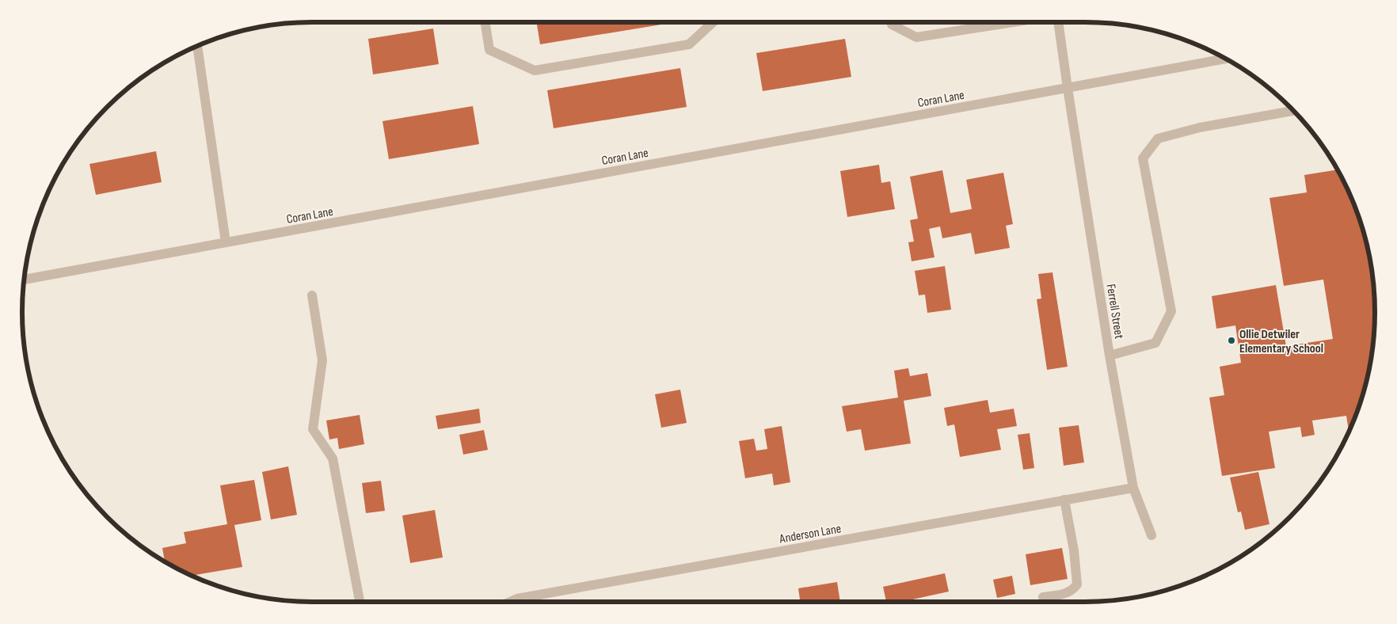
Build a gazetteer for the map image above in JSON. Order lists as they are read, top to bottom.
{
  "streets": {
    "street": ["Coran Lane", "Ferrell Street", "Anderson Lane"]
  },
  "crossings": [
    ["Coran Lane", "Ferrell Street"],
    ["Ferrell Street", "Anderson Lane"]
  ],
  "places": ["Ollie Detwiler Elementary School"]
}
